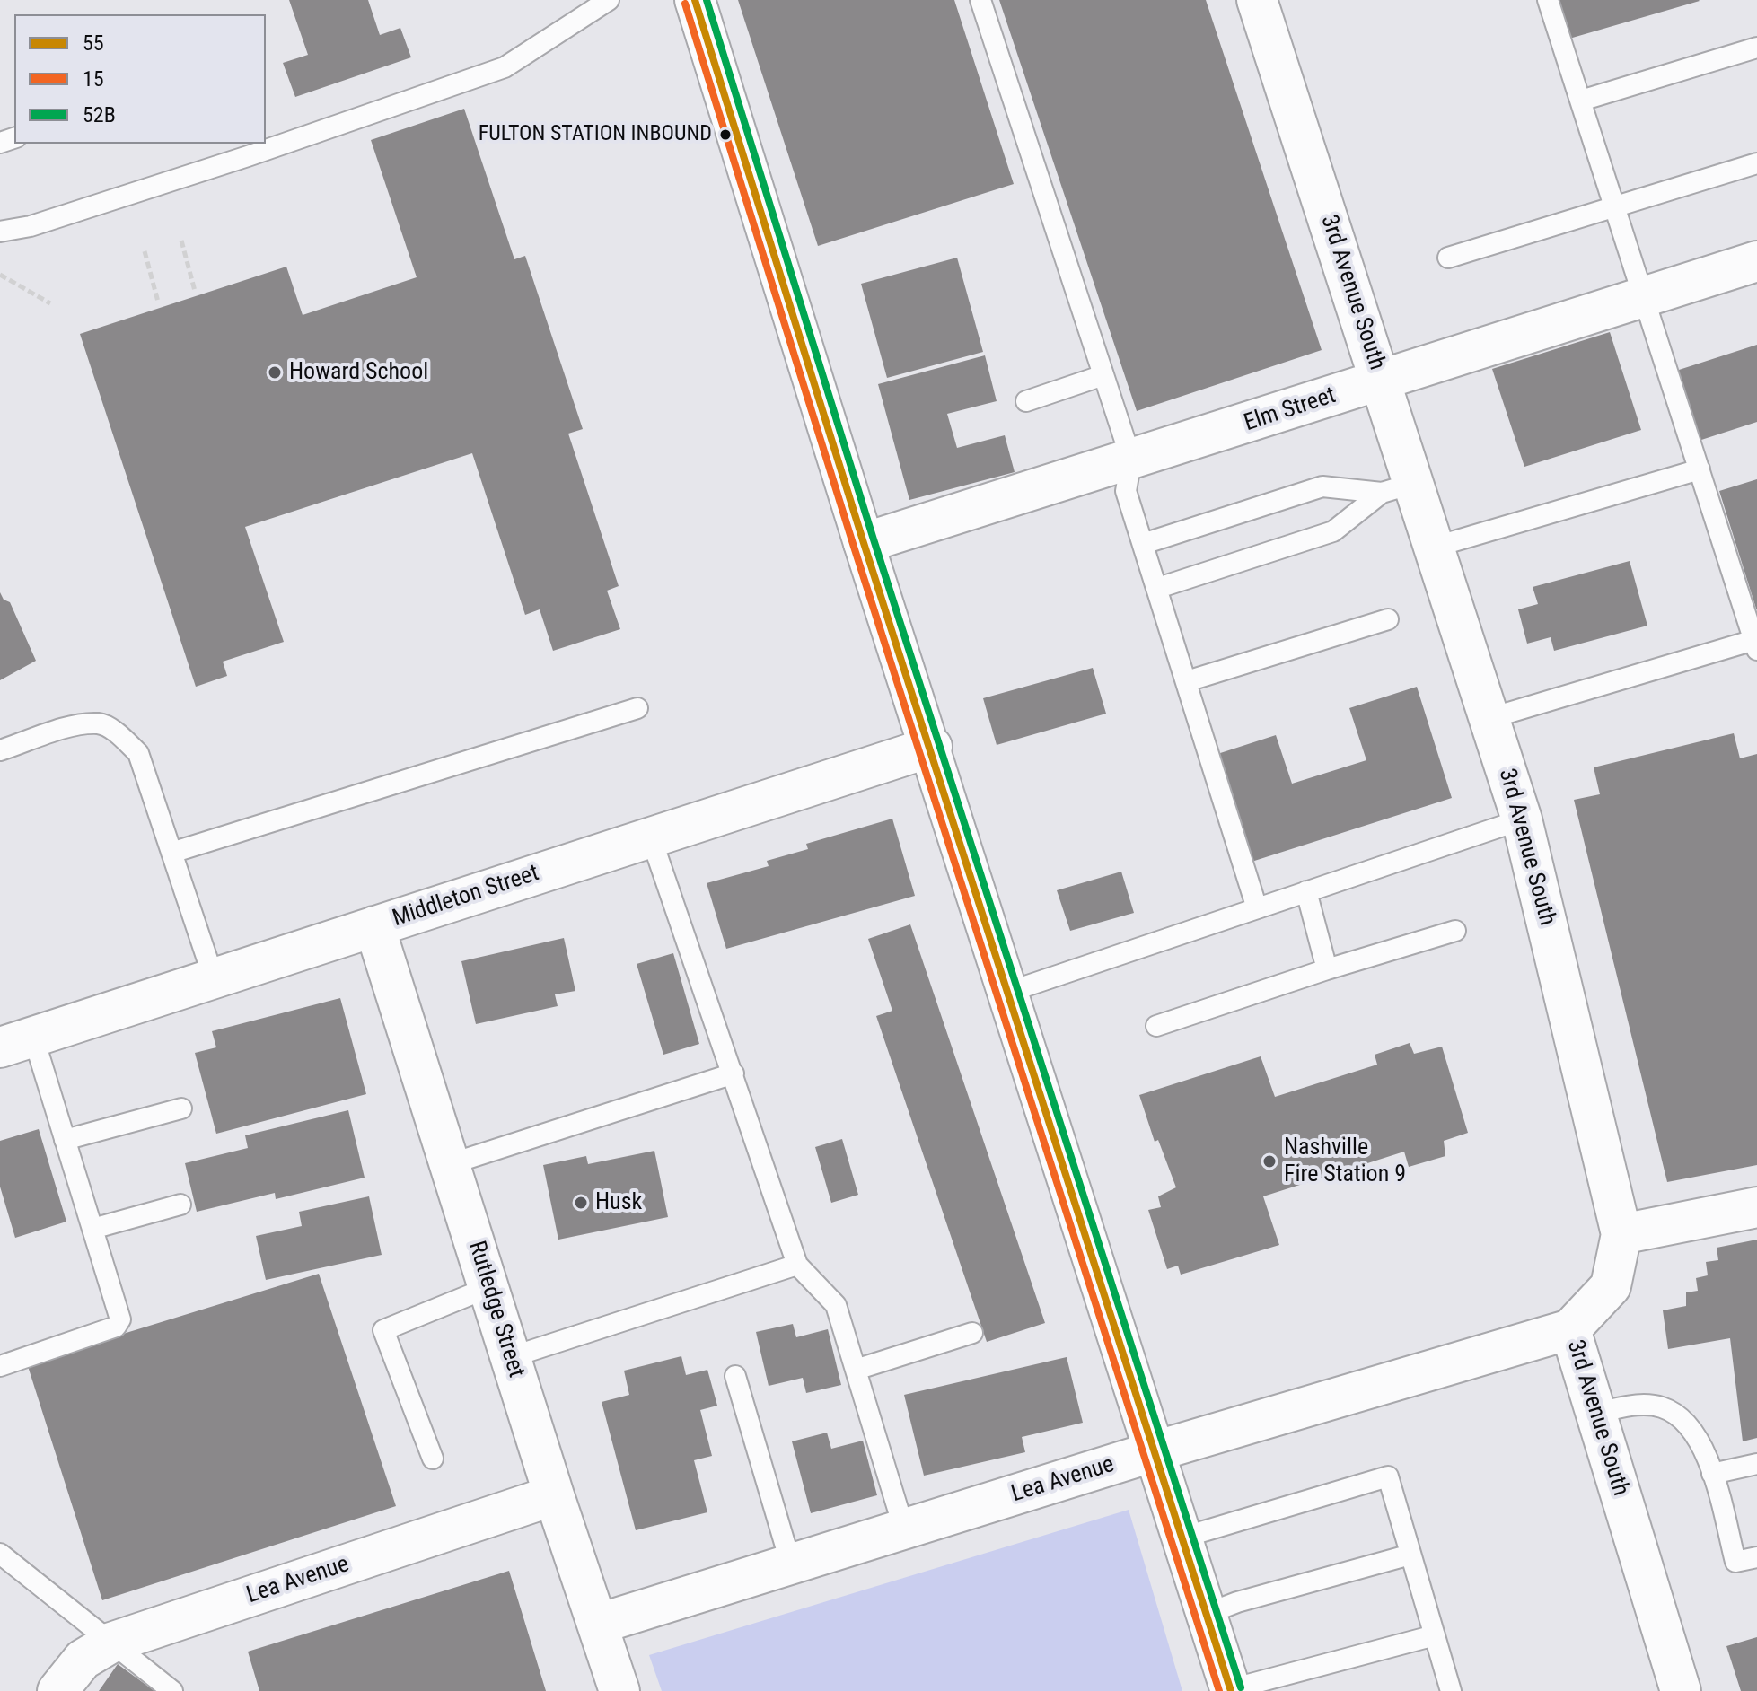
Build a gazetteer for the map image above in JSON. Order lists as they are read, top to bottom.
{
  "streets": {
    "street": [
      "3rd Avenue South",
      "Elm Street",
      "Middleton Street",
      "Rutledge Street",
      "Lea Avenue"
    ]
  },
  "crossings": [
    ["3rd Avenue South", "Elm Street"],
    ["3rd Avenue South", "Lea Avenue"],
    ["Middleton Street", "Rutledge Street"],
    ["Rutledge Street", "Lea Avenue"]
  ],
  "places": [
    "FULTON STATION INBOUND",
    "Howard School",
    "Nashville Fire Station 9",
    "Husk"
  ],
  "lines": ["transit line 55", "transit line 52B", "transit line 15"],
  "legend": ["55", "15", "52B"]
}
